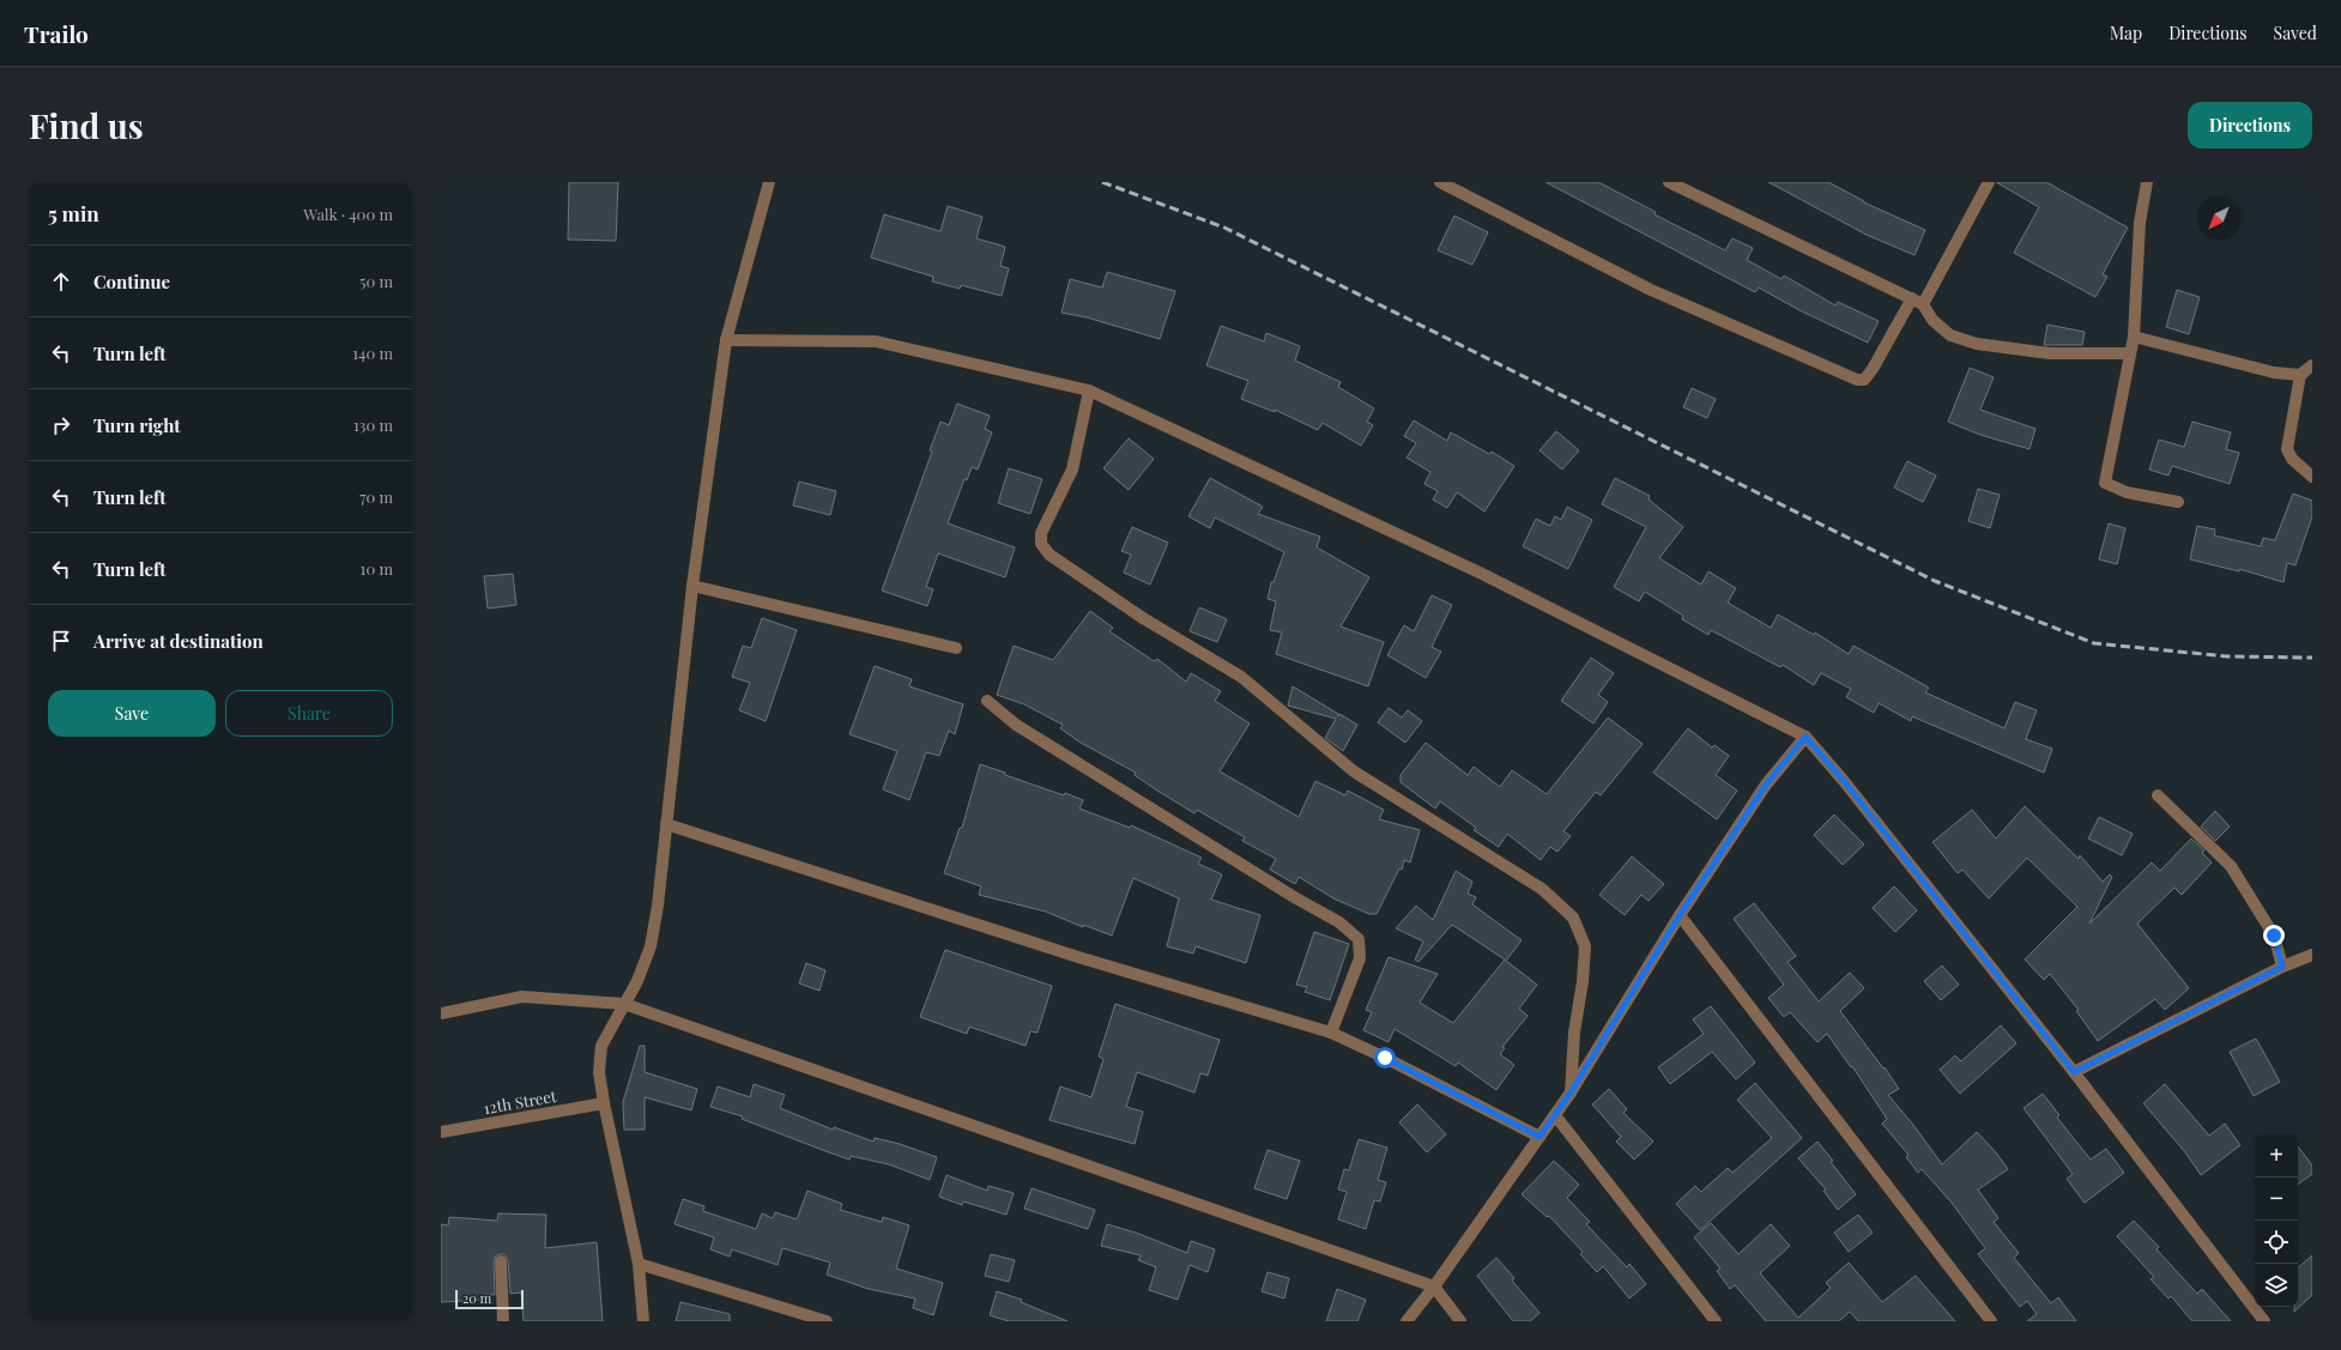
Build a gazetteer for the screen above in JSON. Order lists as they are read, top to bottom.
{
  "streets": {
    "street": ["12th Street"]
  },
  "scale_bar": "20 m",
  "north": "bottom left",
  "page": {
    "header": "Trailo",
    "nav": ["Map", "Directions", "Saved"],
    "buttons": [
      "Directions",
      ["Save", "Share"]
    ],
    "title": "Find us",
    "heading": ["5 min", "Walk · 400 m"],
    "list": [
      ["Continue", "50 m"],
      ["Turn left", "140 m"],
      ["Turn right", "130 m"],
      ["Turn left", "70 m"],
      ["Turn left", "10 m"],
      "Arrive at destination"
    ],
    "map_buttons": ["+", "−"],
    "scale": "20 m"
  }
}
